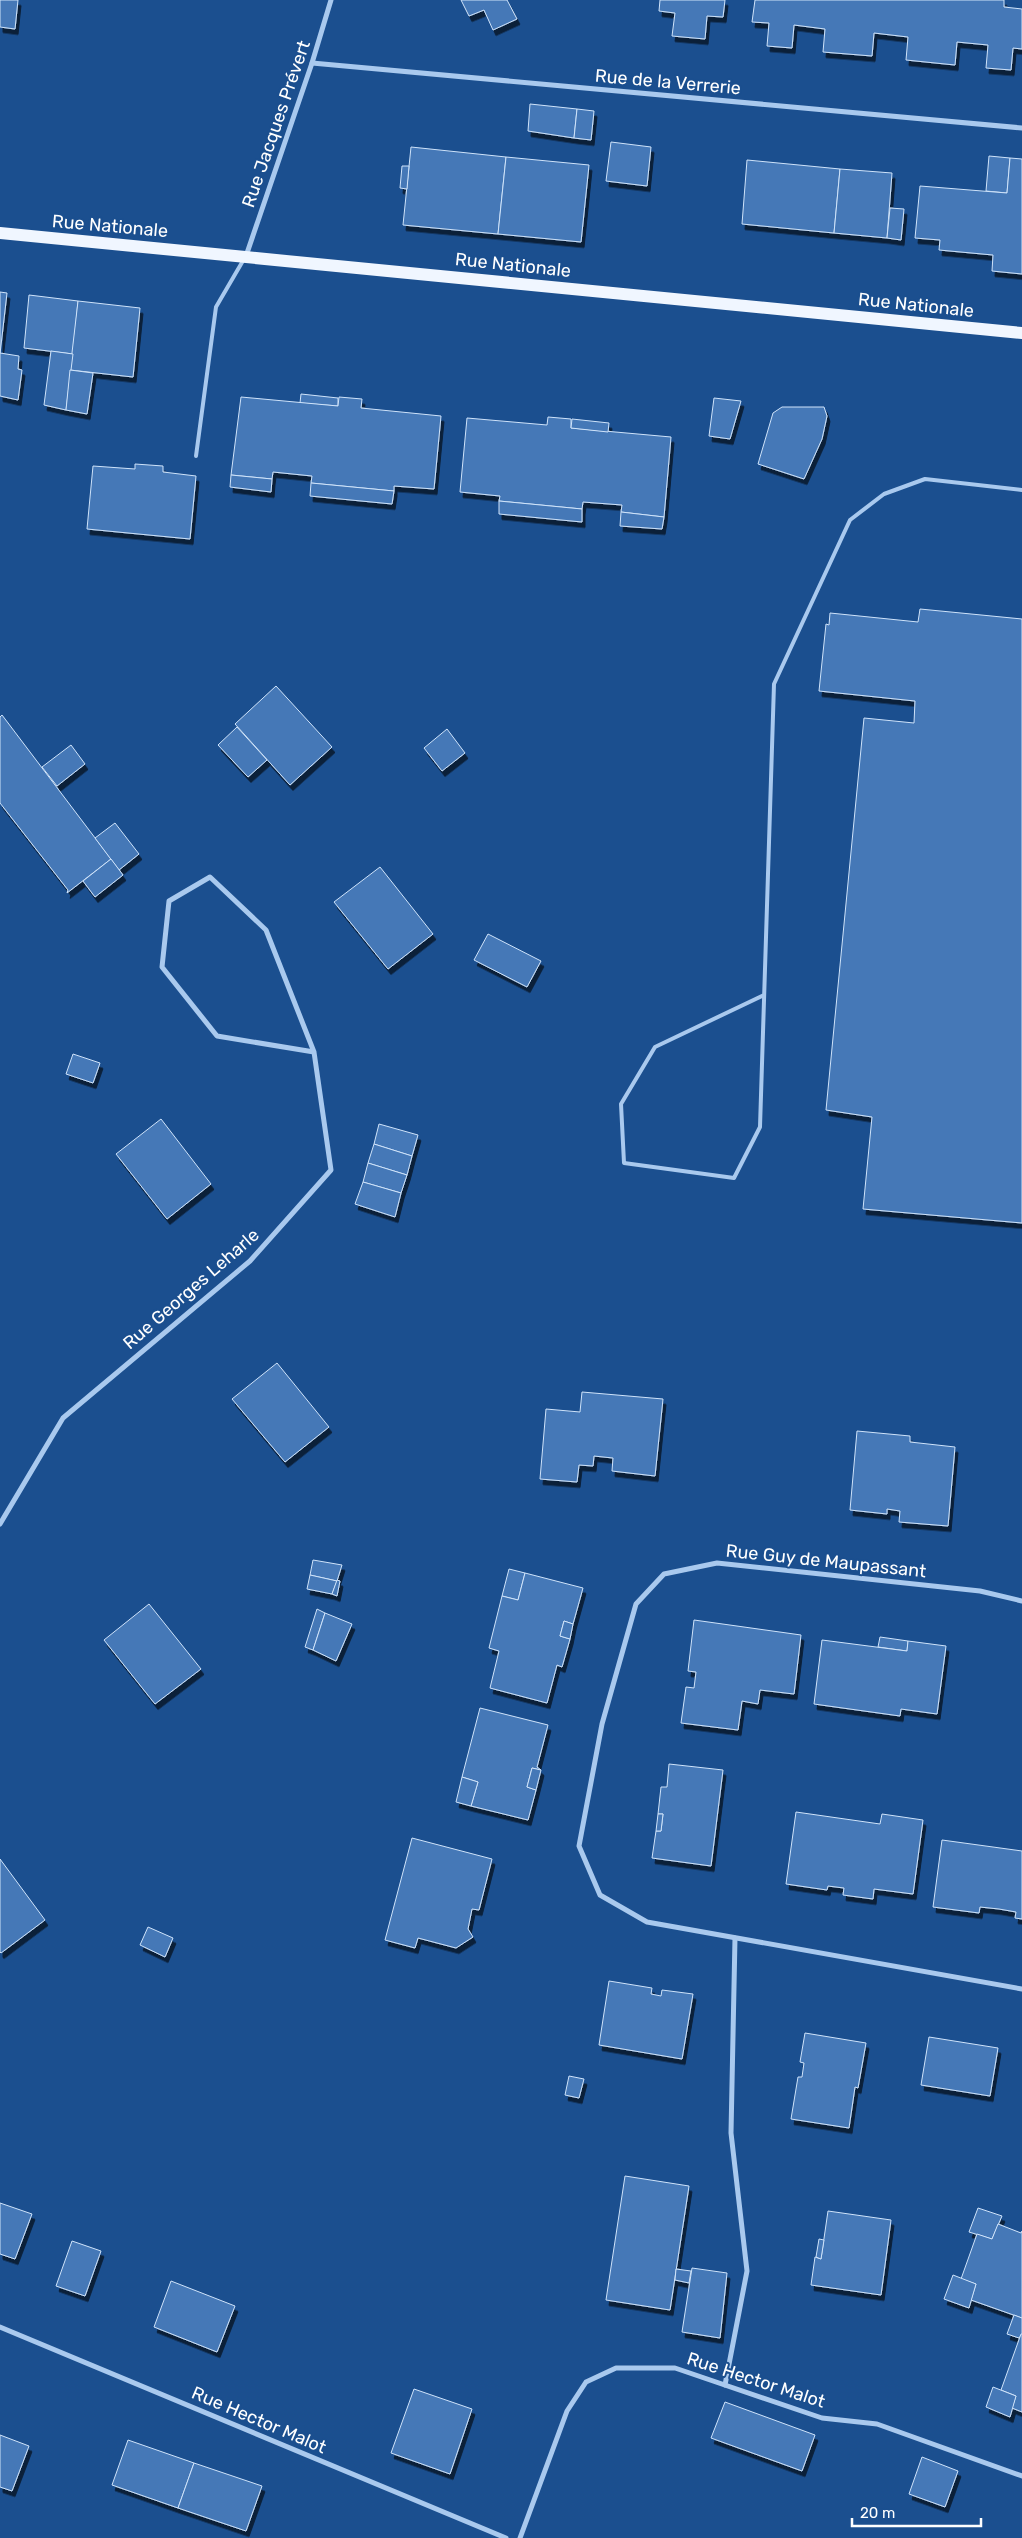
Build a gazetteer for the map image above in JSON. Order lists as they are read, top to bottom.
{
  "streets": {
    "main road": ["Rue Nationale"],
    "street": [
      "Rue de la Verrerie",
      "Rue Jacques Prévert",
      "Rue Georges Leharle",
      "Rue Guy de Maupassant",
      "Rue Hector Malot"
    ]
  },
  "crossings": [
    ["Rue de la Verrerie", "Rue Jacques Prévert"],
    ["Rue Jacques Prévert", "Rue Nationale"]
  ],
  "scale_bar": "20 m"
}
